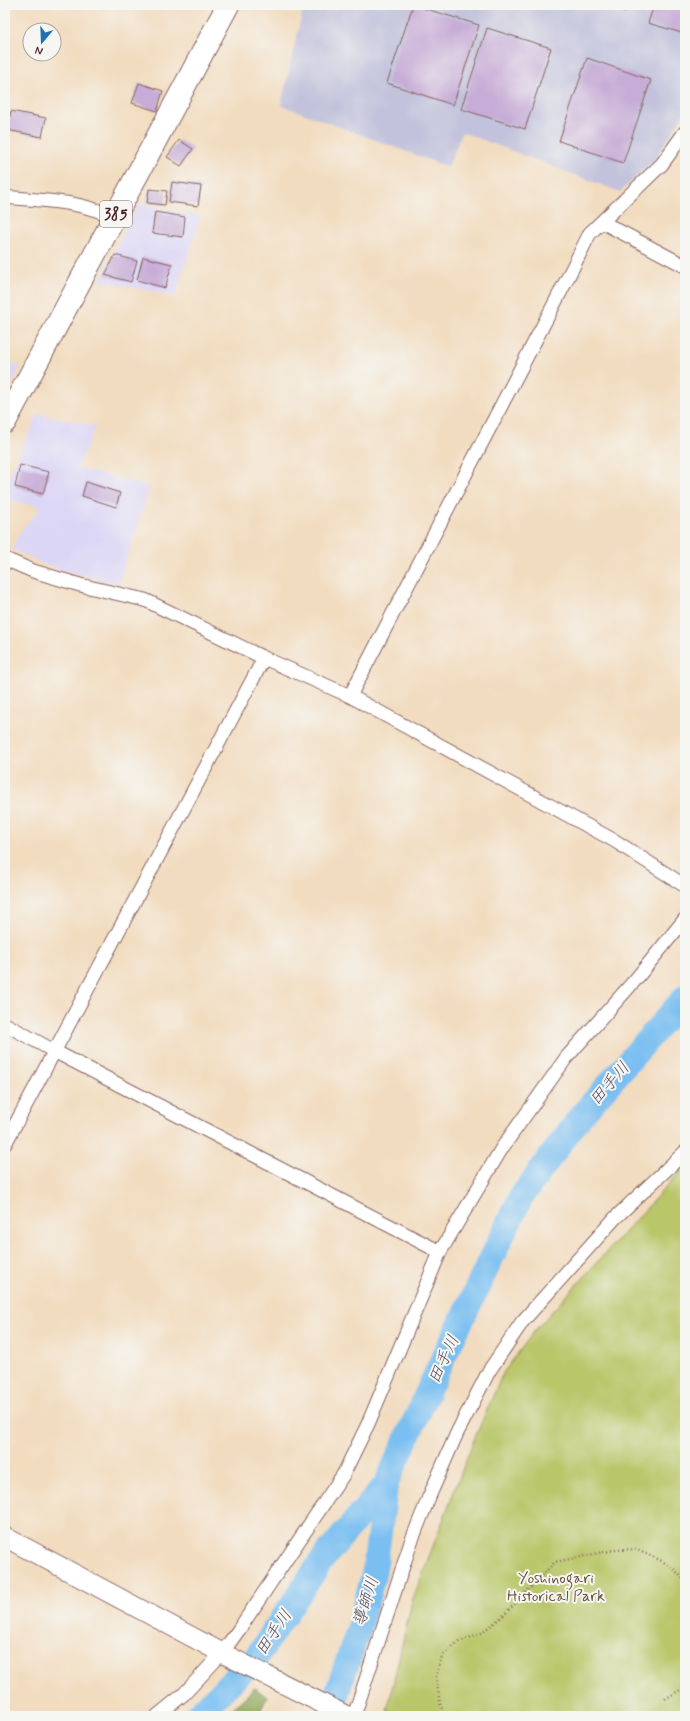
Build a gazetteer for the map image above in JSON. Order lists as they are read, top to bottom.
{
  "streets": {
    "highway": ["385"]
  },
  "water": ["田手川", "導師川"],
  "parks": ["Yoshinogari Historical Park"],
  "north": "bottom"
}
